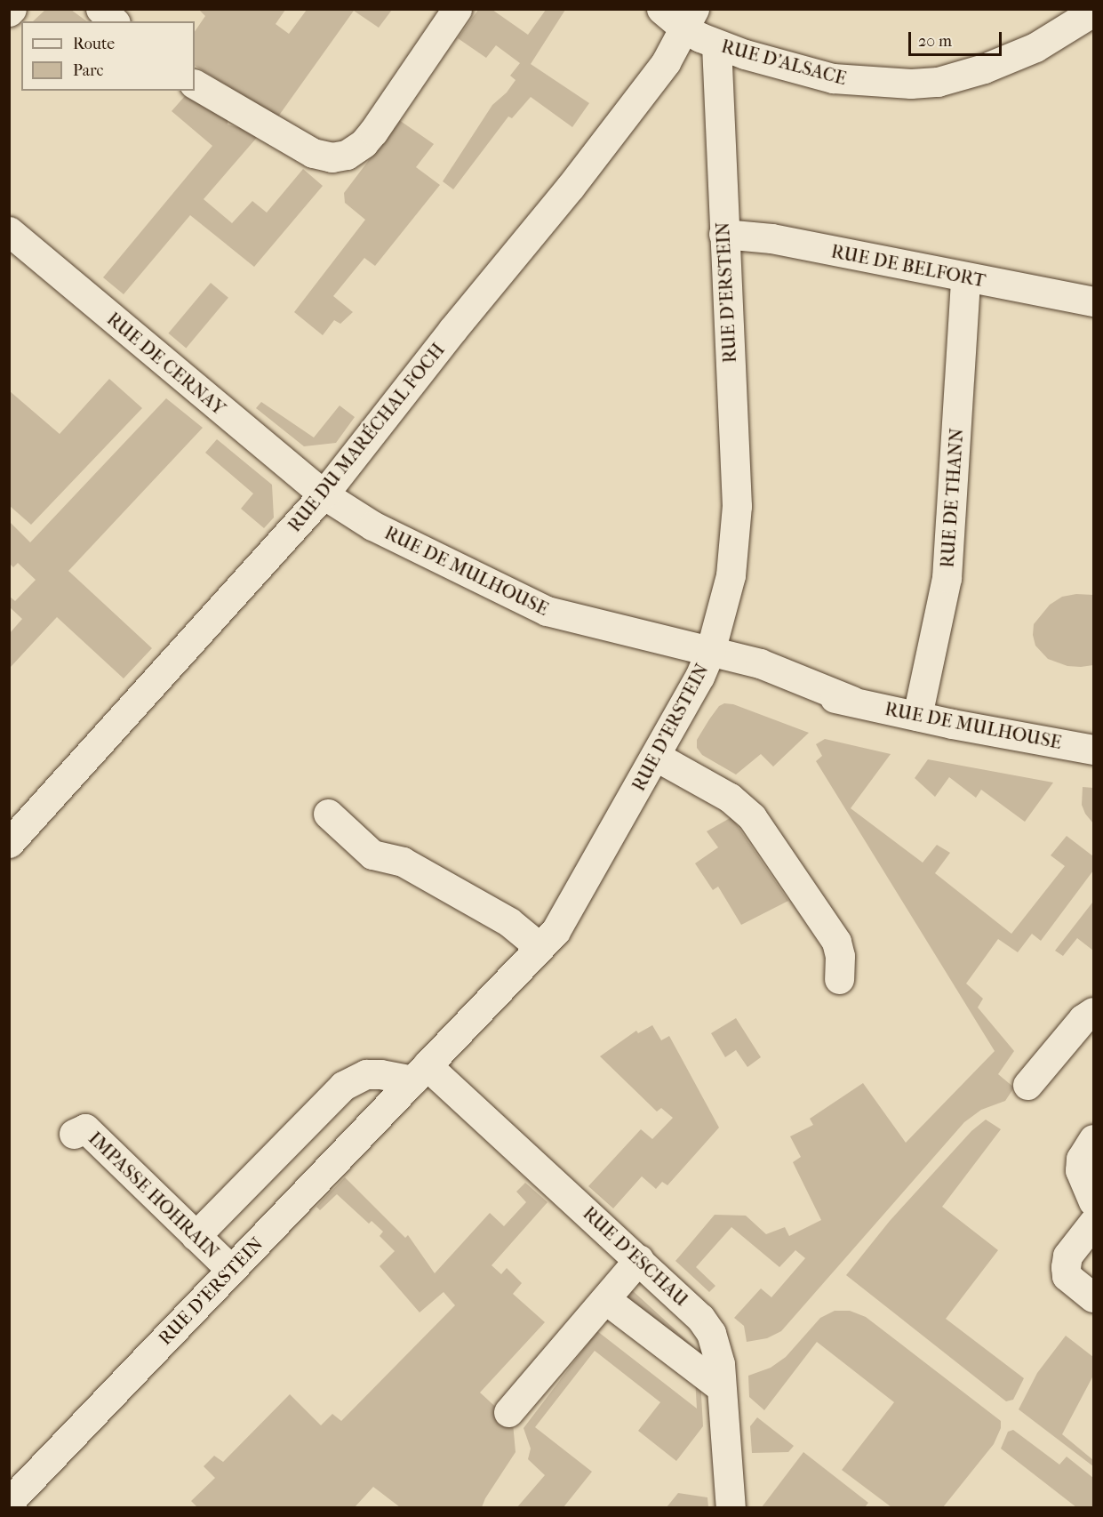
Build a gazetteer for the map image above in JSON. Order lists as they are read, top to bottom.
{
  "streets": {
    "street": [
      "RUE D'ALSACE",
      "RUE DE BELFORT",
      "RUE D'ERSTEIN",
      "RUE DE CERNAY",
      "RUE DU MARÉCHAL FOCH",
      "RUE DE THANN",
      "RUE DE MULHOUSE",
      "IMPASSE HOHRAIN",
      "RUE D'ESCHAU"
    ]
  },
  "crossings": [
    ["RUE D'ALSACE", "RUE D'ERSTEIN"],
    ["RUE D'ALSACE", "RUE DU MARÉCHAL FOCH"],
    ["RUE DE BELFORT", "RUE D'ERSTEIN"],
    ["RUE DE BELFORT", "RUE DE THANN"],
    ["RUE D'ERSTEIN", "RUE DE MULHOUSE"],
    ["RUE D'ERSTEIN", "IMPASSE HOHRAIN"],
    ["RUE D'ERSTEIN", "RUE D'ESCHAU"],
    ["RUE DE CERNAY", "RUE DU MARÉCHAL FOCH"],
    ["RUE DE CERNAY", "RUE DE MULHOUSE"],
    ["RUE DU MARÉCHAL FOCH", "RUE DE MULHOUSE"],
    ["RUE DE THANN", "RUE DE MULHOUSE"]
  ],
  "legend": ["Route", "Parc"],
  "scale_bar": "20 m"
}
